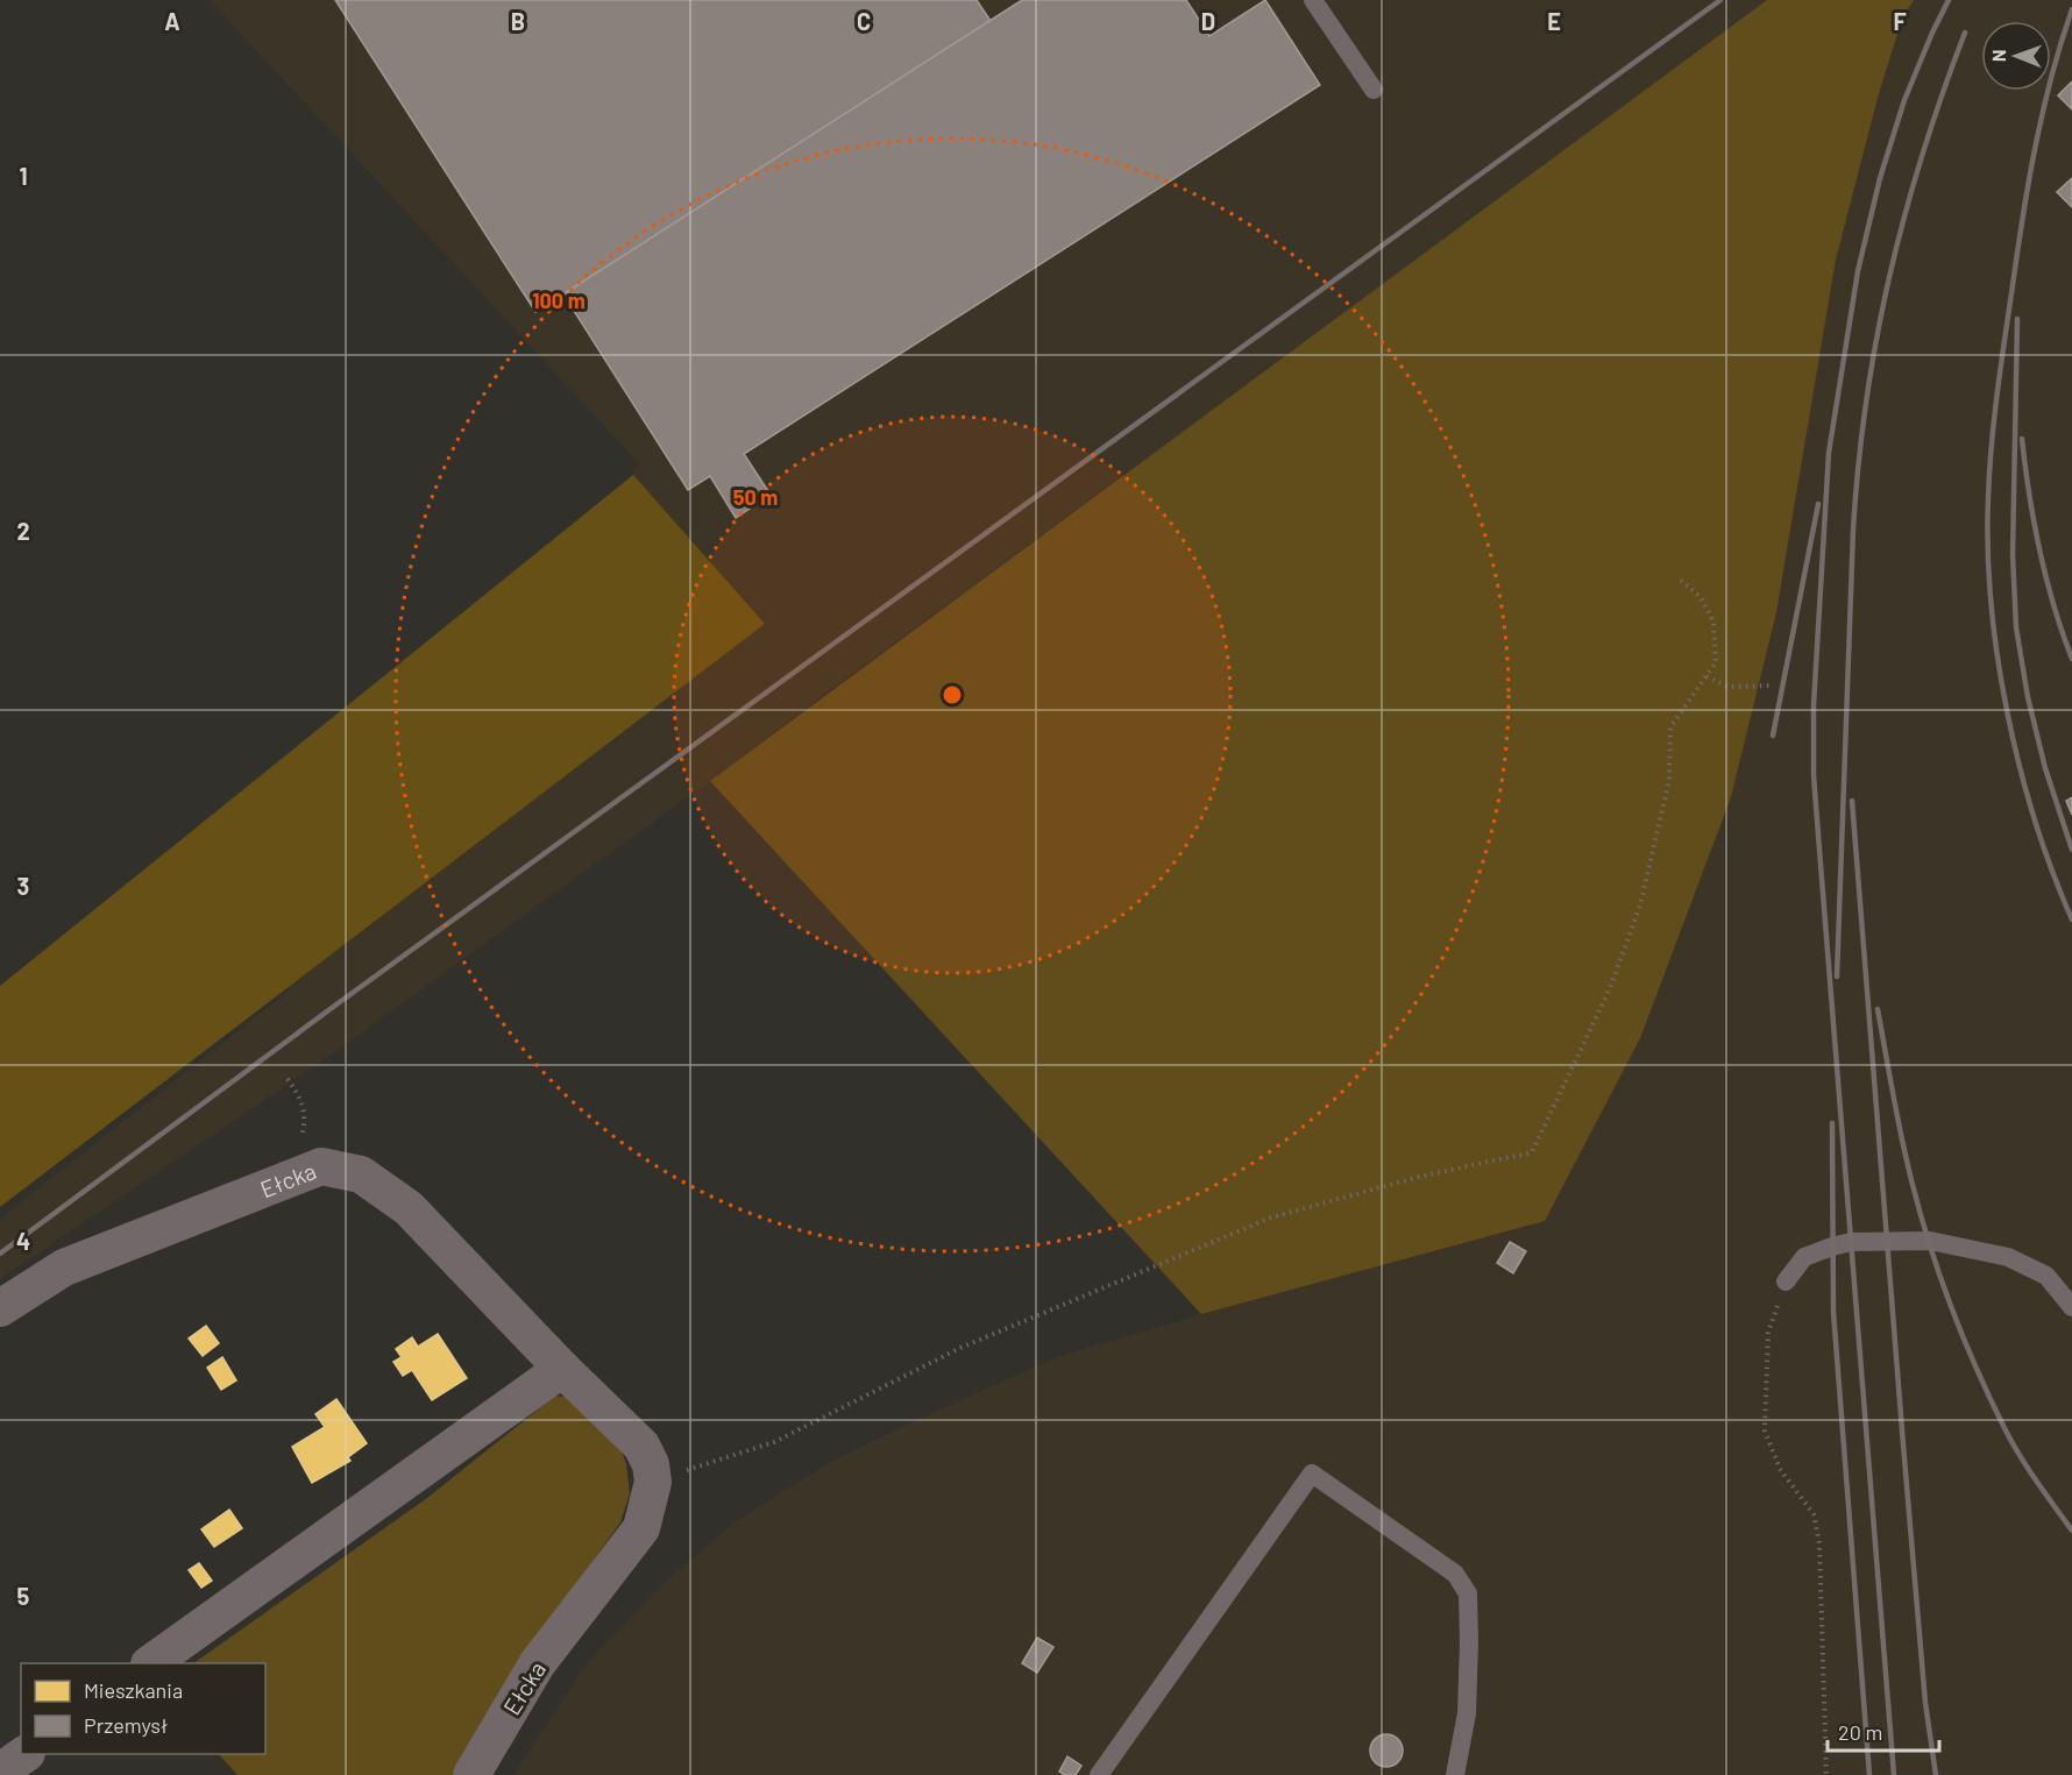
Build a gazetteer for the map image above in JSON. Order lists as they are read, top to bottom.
{
  "streets": {
    "street": ["Ełcka"]
  },
  "legend": ["Mieszkania", "Przemysł"],
  "scale_bar": "20 m",
  "north": "left",
  "grid": {
    "columns": [
      "A",
      "B",
      "C",
      "D",
      "E",
      "F"
    ],
    "rows": [
      "1",
      "2",
      "3",
      "4",
      "5"
    ]
  },
  "rings": ["100 m", "50 m"]
}
